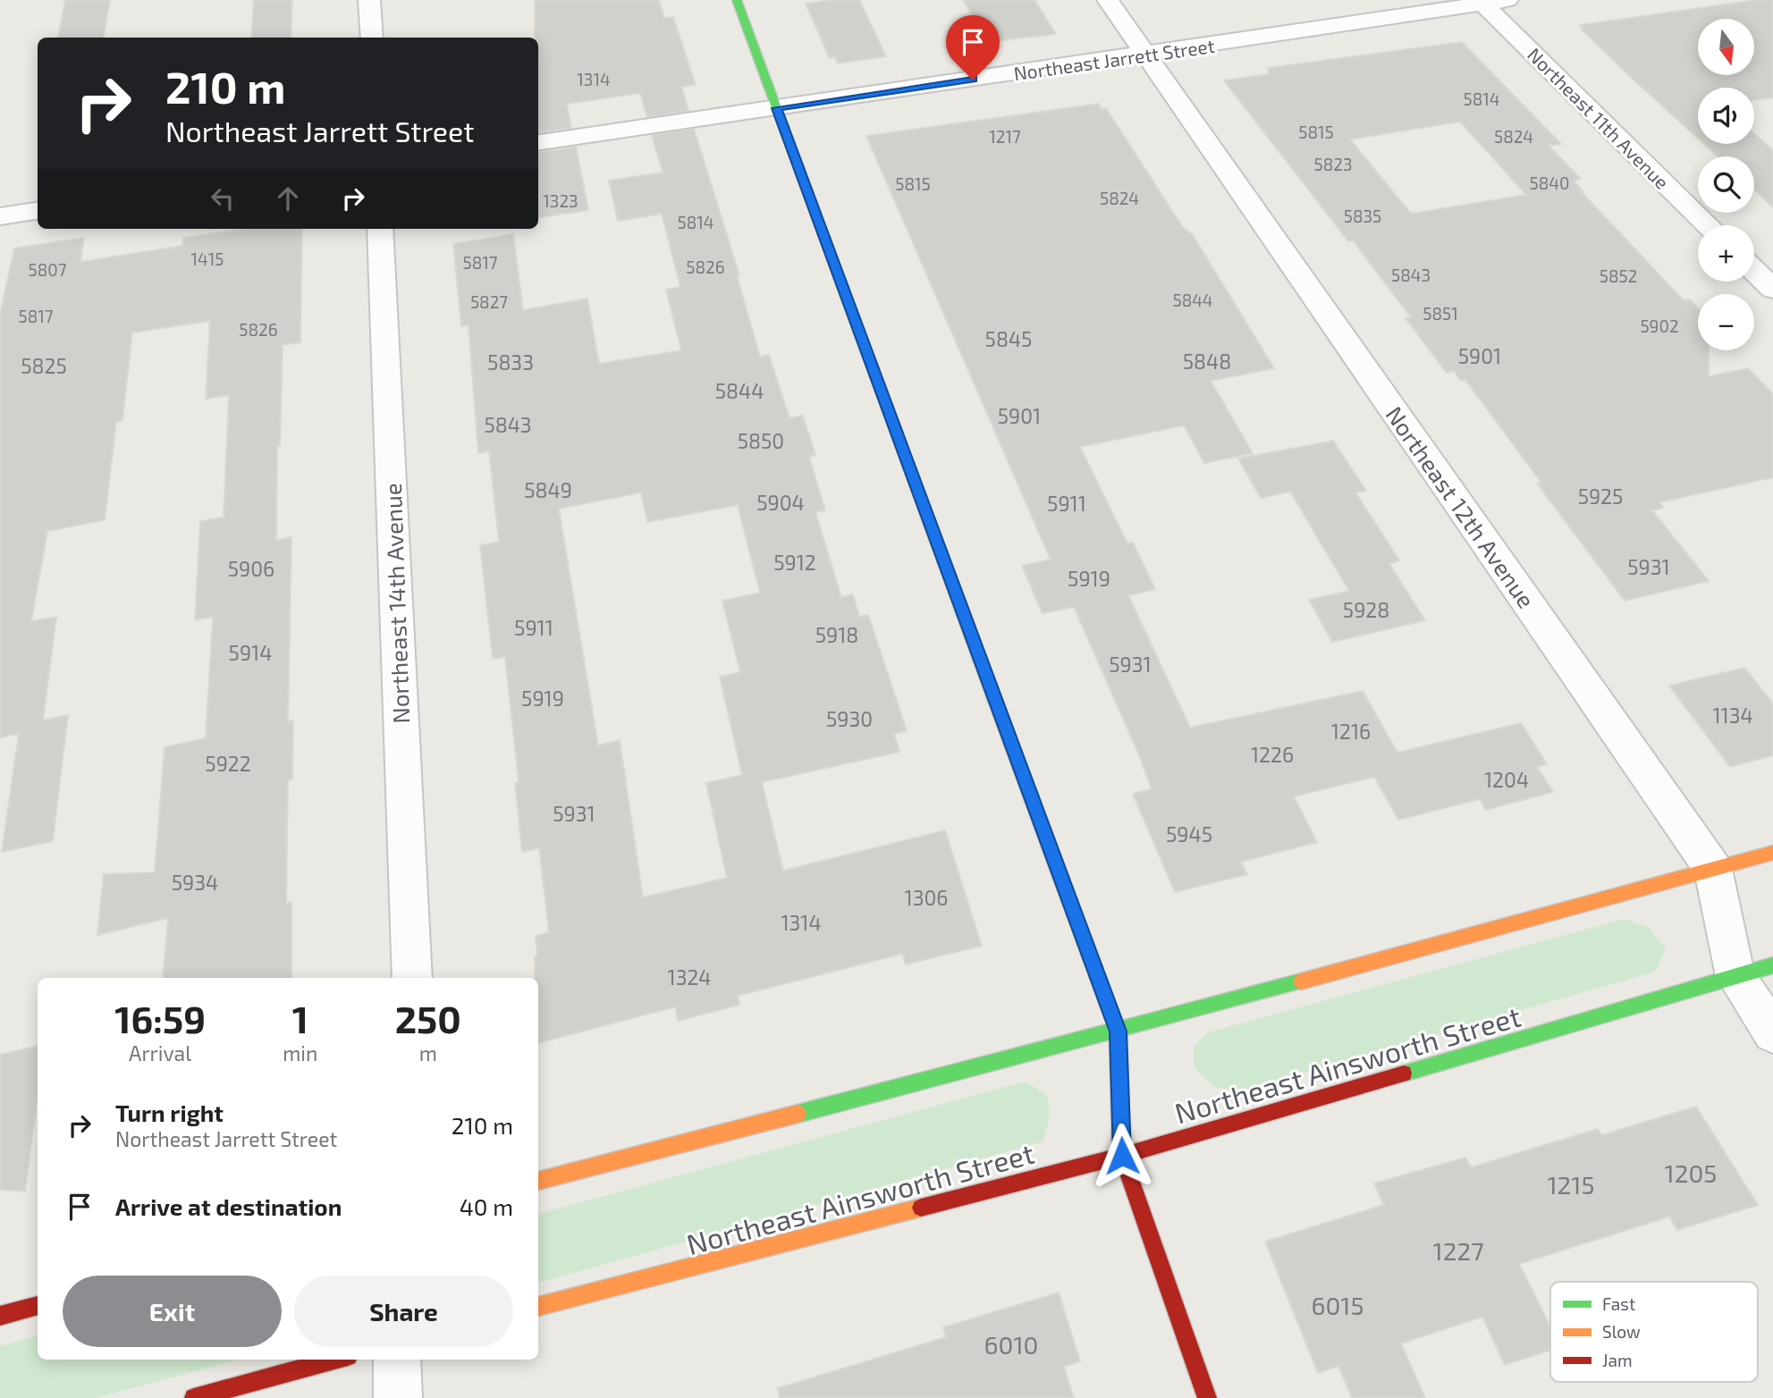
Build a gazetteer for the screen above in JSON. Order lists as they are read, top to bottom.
{
  "streets": {
    "street": [
      "Northeast Jarrett Street",
      "Northeast 11th Avenue",
      "Northeast 12th Avenue",
      "Northeast 14th Avenue",
      "Northeast Ainsworth Street"
    ]
  },
  "crossings": [
    ["Northeast Jarrett Street", "Northeast 11th Avenue"],
    ["Northeast Jarrett Street", "Northeast 12th Avenue"],
    ["Northeast 12th Avenue", "Northeast Ainsworth Street"]
  ],
  "house_numbers": [
    "1314",
    "5814",
    "5815",
    "1217",
    "5824",
    "5823",
    "5840",
    "5815",
    "5824",
    "1323",
    "5835",
    "5814",
    "1415",
    "5817",
    "5826",
    "5807",
    "5843",
    "5852",
    "5844",
    "5827",
    "5851",
    "5817",
    "5902",
    "5826",
    "5845",
    "5901",
    "5848",
    "5833",
    "5825",
    "5844",
    "5901",
    "5843",
    "5850",
    "5849",
    "5925",
    "5904",
    "5911",
    "5912",
    "5931",
    "5906",
    "5919",
    "5928",
    "5911",
    "5918",
    "5914",
    "5931",
    "5919",
    "1134",
    "5930",
    "1216",
    "1226",
    "5922",
    "1204",
    "5931",
    "5945",
    "5934",
    "1306",
    "1314",
    "1324",
    "1205",
    "1215",
    "1227",
    "6015",
    "6010"
  ],
  "legend": ["Fast", "Slow", "Jam"],
  "north": "bottom",
  "page": {
    "map_buttons": ["+", "−"],
    "turn": ["210 m", "Northeast Jarrett Street"],
    "eta": [
      "16:59",
      "Arrival",
      "1",
      "min",
      "250",
      "m"
    ],
    "list": [
      {
        "name": "Turn right",
        "note": "Northeast Jarrett Street",
        "value": "210 m"
      },
      {
        "name": "Arrive at destination",
        "value": "40 m"
      }
    ],
    "buttons": ["Exit", "Share"]
  }
}
